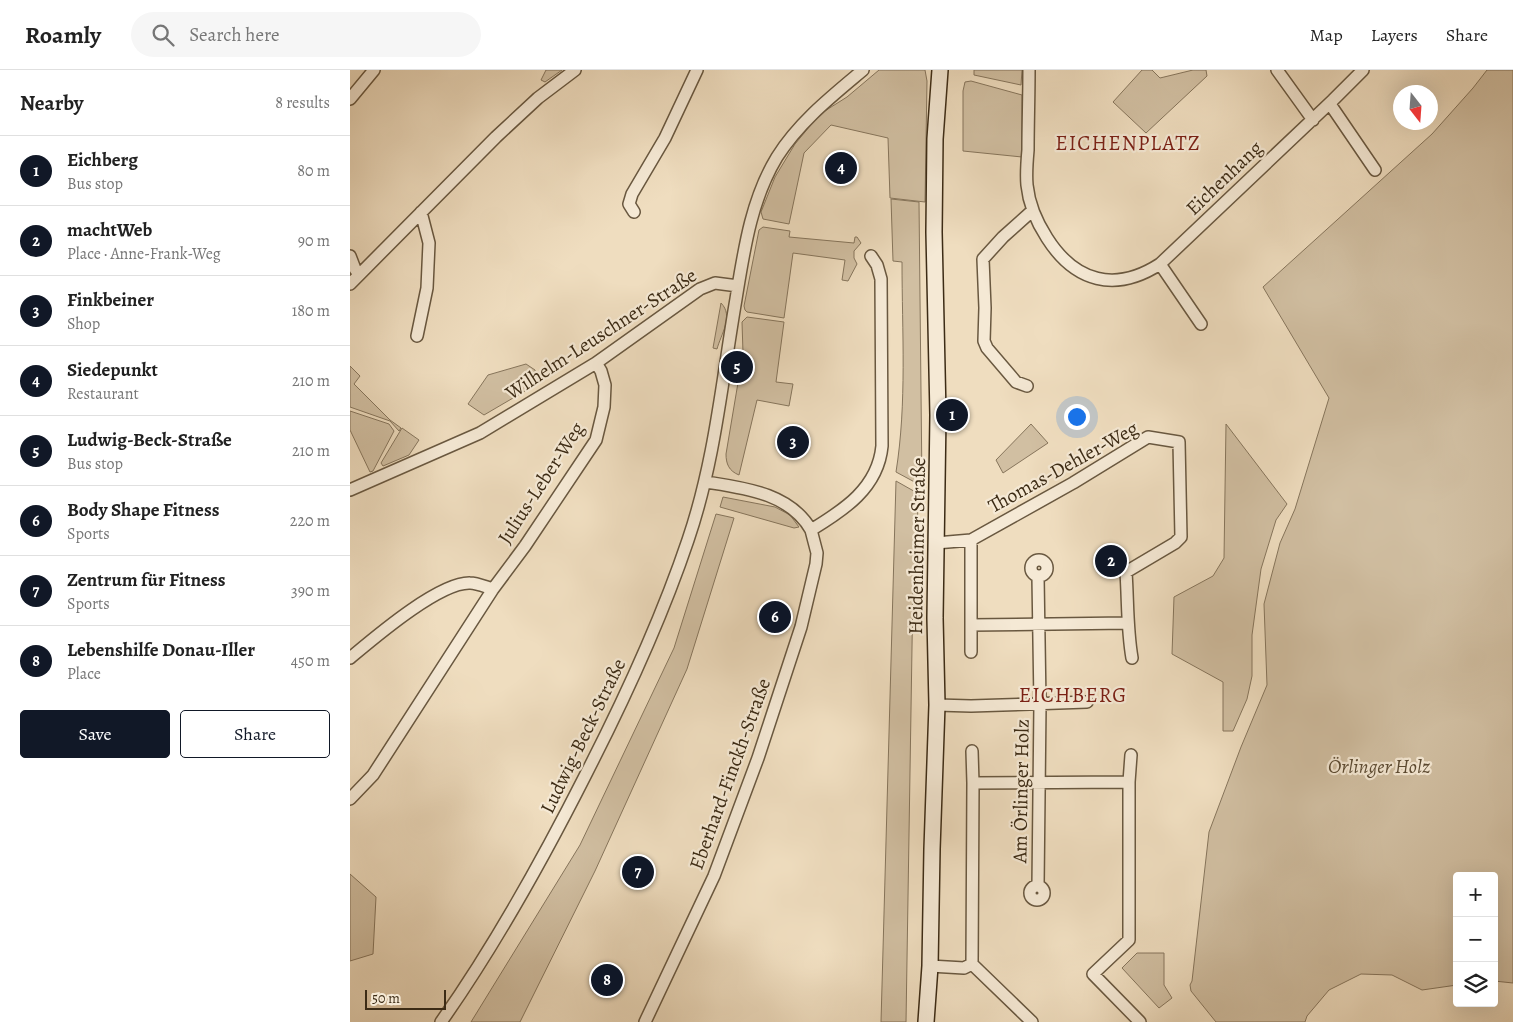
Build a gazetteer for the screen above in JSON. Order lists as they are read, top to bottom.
{
  "streets": {
    "main road": ["Heidenheimer Straße"],
    "street": [
      "Eichenhang",
      "Wilhelm-Leuschner-Straße",
      "Thomas-Dehler-Weg",
      "Julius-Leber-Weg",
      "Ludwig-Beck-Straße",
      "Eberhard-Finckh-Straße",
      "Am Örlinger Holz"
    ]
  },
  "crossings": [
    ["Wilhelm-Leuschner-Straße", "Julius-Leber-Weg"],
    ["Wilhelm-Leuschner-Straße", "Ludwig-Beck-Straße"],
    ["Thomas-Dehler-Weg", "Heidenheimer Straße"],
    ["Ludwig-Beck-Straße", "Eberhard-Finckh-Straße"]
  ],
  "districts": ["EICHENPLATZ", "EICHBERG"],
  "parks": ["Örlinger Holz"],
  "scale_bar": "50 m",
  "north": "bottom",
  "page": {
    "header": "Roamly",
    "search": "Search here",
    "nav": ["Map", "Layers", "Share"],
    "heading": ["Nearby", "8 results"],
    "list": [
      {
        "mark": "1",
        "name": "Eichberg",
        "note": "Bus stop",
        "value": "80 m"
      },
      {
        "mark": "2",
        "name": "machtWeb",
        "note": "Place · Anne-Frank-Weg",
        "value": "90 m"
      },
      {
        "mark": "3",
        "name": "Finkbeiner",
        "note": "Shop",
        "value": "180 m"
      },
      {
        "mark": "4",
        "name": "Siedepunkt",
        "note": "Restaurant",
        "value": "210 m"
      },
      {
        "mark": "5",
        "name": "Ludwig-Beck-Straße",
        "note": "Bus stop",
        "value": "210 m"
      },
      {
        "mark": "6",
        "name": "Body Shape Fitness",
        "note": "Sports",
        "value": "220 m"
      },
      {
        "mark": "7",
        "name": "Zentrum für Fitness",
        "note": "Sports",
        "value": "390 m"
      },
      {
        "mark": "8",
        "name": "Lebenshilfe Donau-Iller",
        "note": "Place",
        "value": "450 m"
      }
    ],
    "pins": [
      "4",
      "5",
      "1",
      "3",
      "2",
      "6",
      "7",
      "8"
    ],
    "buttons": ["Save", "Share"],
    "map_buttons": ["+", "−"],
    "scale": "50 m"
  }
}
